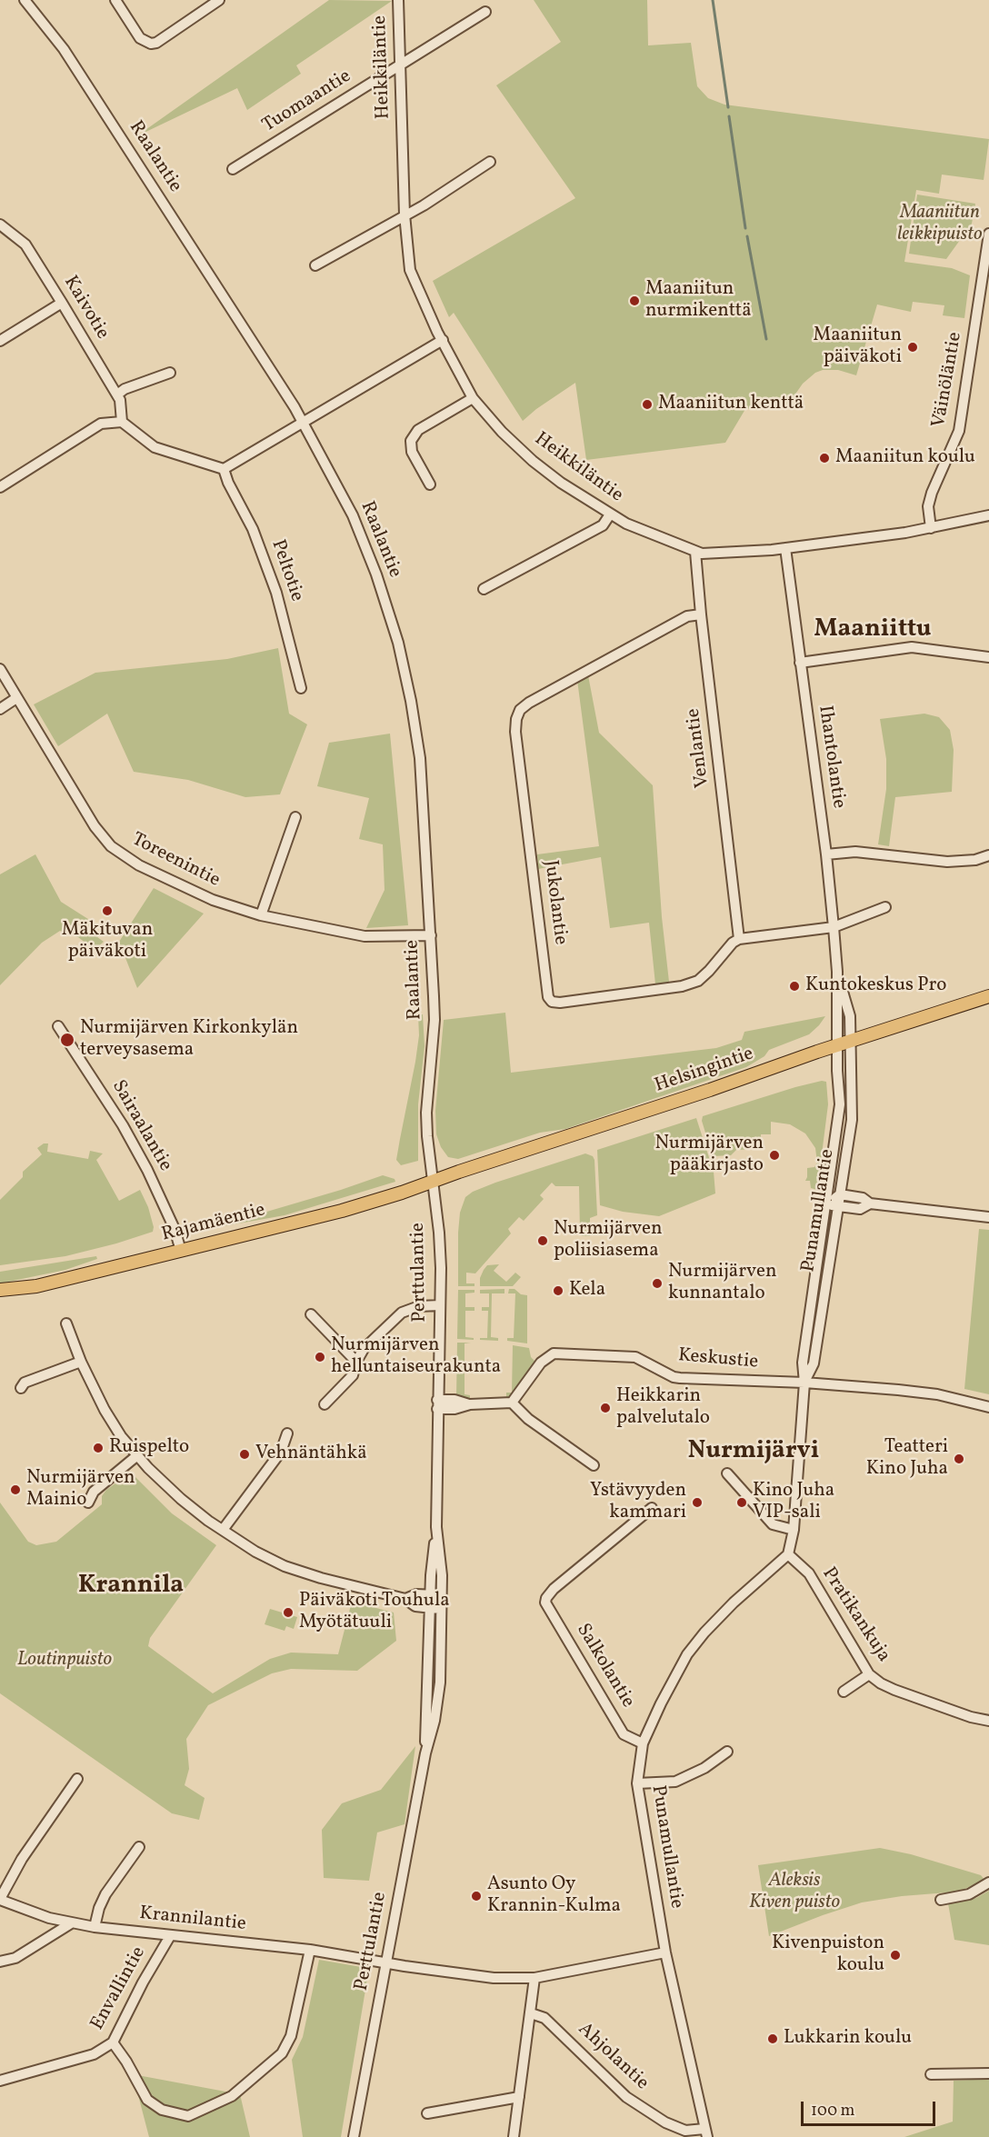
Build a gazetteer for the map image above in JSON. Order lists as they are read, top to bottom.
{
  "streets": {
    "main road": ["Helsingintie", "Rajamäentie"],
    "street": [
      "Heikkiläntie",
      "Tuomaantie",
      "Raalantie",
      "Kaivotie",
      "Väinöläntie",
      "Peltotie",
      "Venlantie",
      "Ihantolantie",
      "Toreenintie",
      "Jukolantie",
      "Sairaalantie",
      "Punamullantie",
      "Perttulantie",
      "Keskustie",
      "Pratikankuja",
      "Salkolantie",
      "Krannilantie",
      "Envallintie",
      "Ahjolantie"
    ]
  },
  "crossings": [
    ["Heikkiläntie", "Tuomaantie"],
    ["Heikkiläntie", "Väinöläntie"],
    ["Heikkiläntie", "Venlantie"],
    ["Heikkiläntie", "Ihantolantie"],
    ["Raalantie", "Toreenintie"],
    ["Raalantie", "Helsingintie"],
    ["Raalantie", "Rajamäentie"],
    ["Raalantie", "Perttulantie"],
    ["Venlantie", "Jukolantie"],
    ["Ihantolantie", "Helsingintie"],
    ["Ihantolantie", "Punamullantie"],
    ["Helsingintie", "Punamullantie"],
    ["Helsingintie", "Rajamäentie"],
    ["Helsingintie", "Perttulantie"],
    ["Sairaalantie", "Rajamäentie"],
    ["Punamullantie", "Keskustie"],
    ["Punamullantie", "Pratikankuja"],
    ["Punamullantie", "Salkolantie"],
    ["Punamullantie", "Krannilantie"],
    ["Punamullantie", "Ahjolantie"],
    ["Rajamäentie", "Perttulantie"],
    ["Perttulantie", "Krannilantie"],
    ["Krannilantie", "Envallintie"]
  ],
  "districts": ["Maaniittu", "Nurmijärvi", "Krannila"],
  "parks": ["Maaniitun leikkipuisto", "Loutinpuisto", "Aleksis Kiven puisto"],
  "places": [
    "Maaniitun nurmikenttä",
    "Maaniitun päiväkoti",
    "Maaniitun kenttä",
    "Maaniitun koulu",
    "Mäkituvan päiväkoti",
    "Kuntokeskus Pro",
    "Nurmijärven Kirkonkylän terveysasema",
    "Nurmijärven pääkirjasto",
    "Nurmijärven poliisiasema",
    "Nurmijärven kunnantalo",
    "Kela",
    "Nurmijärven helluntaiseurakunta",
    "Heikkarin palvelutalo",
    "Ruispelto",
    "Vehnäntähkä",
    "Teatteri Kino Juha",
    "Nurmijärven Mainio",
    "Ystävyyden kammari",
    "Kino Juha VIP-sali",
    "Päiväkoti Touhula Myötätuuli",
    "Asunto Oy Krannin-Kulma",
    "Kivenpuiston koulu",
    "Lukkarin koulu"
  ],
  "scale_bar": "100 m"
}
